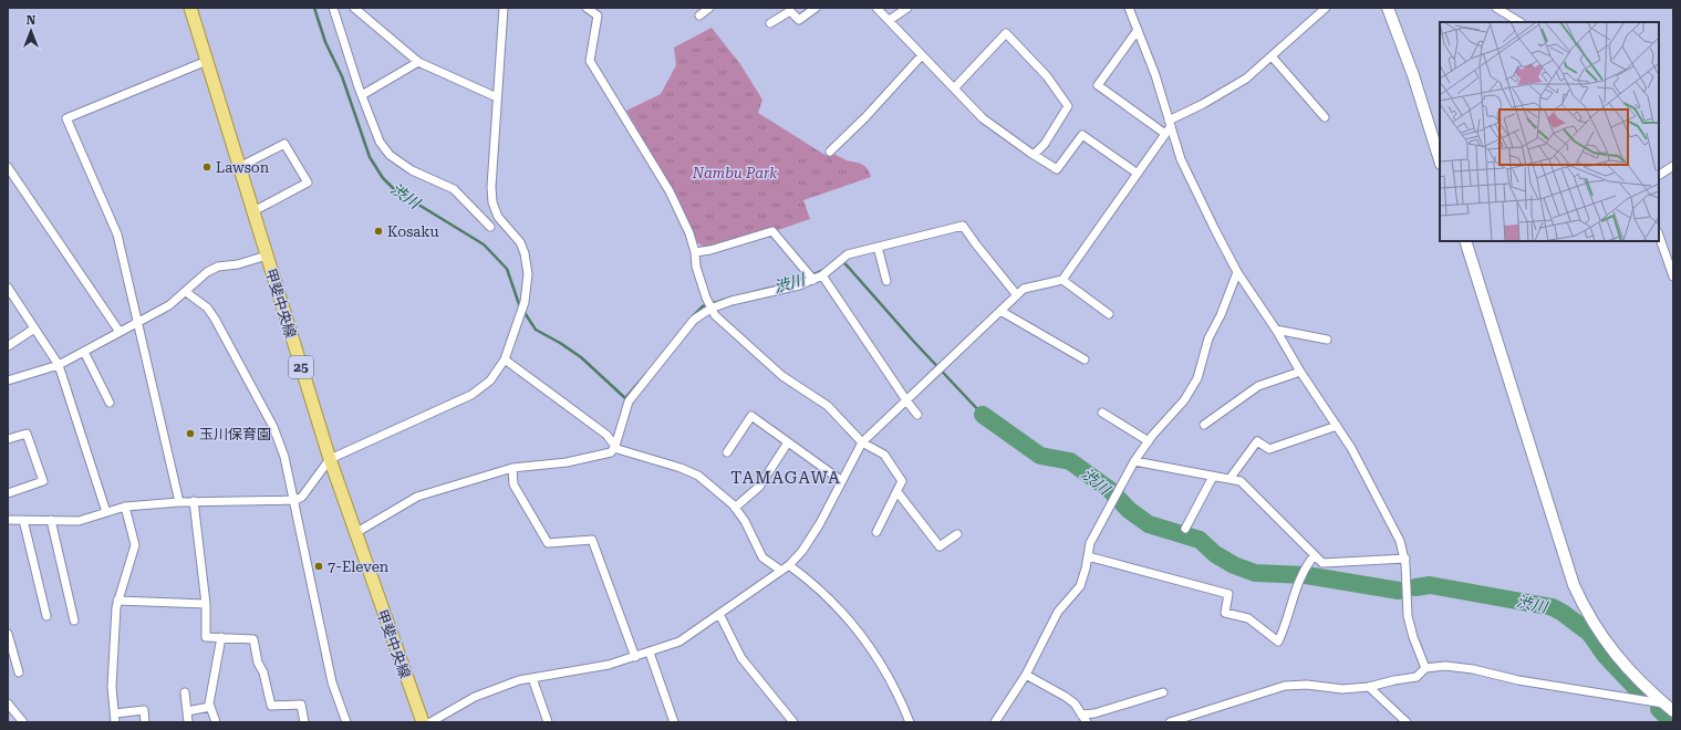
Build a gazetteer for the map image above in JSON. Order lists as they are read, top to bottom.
{
  "streets": {
    "main road": ["甲斐中央線", "25"]
  },
  "districts": ["TAMAGAWA"],
  "water": ["渋川"],
  "parks": ["Nambu Park"],
  "places": [
    "Lawson",
    "Kosaku",
    "玉川保育園",
    "7-Eleven"
  ],
  "north": "top"
}
